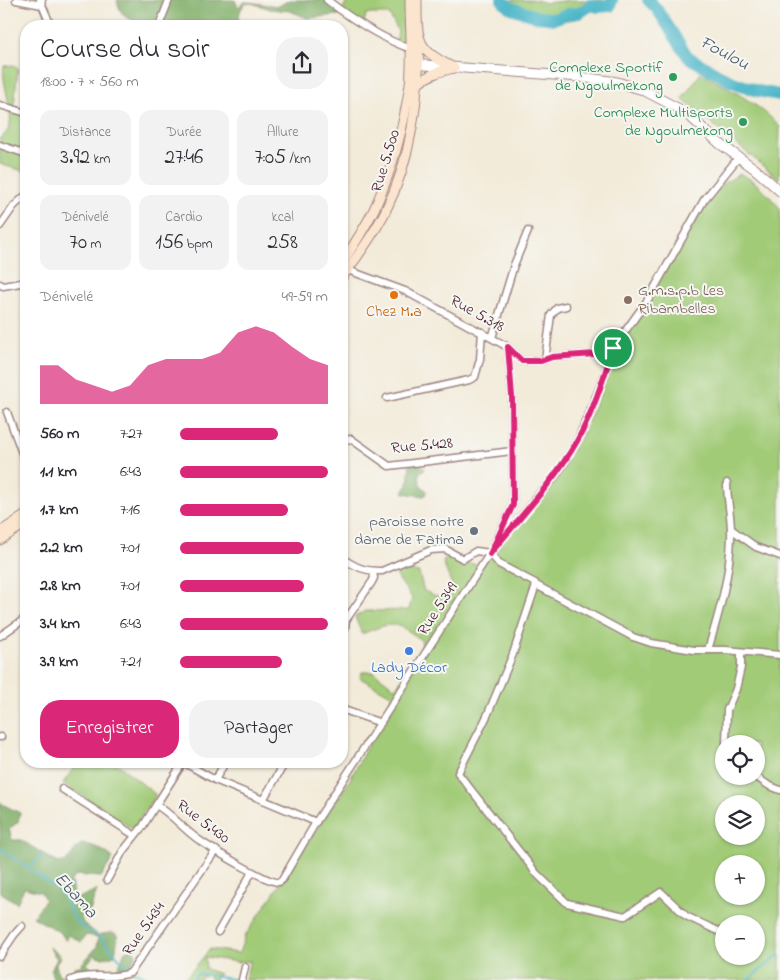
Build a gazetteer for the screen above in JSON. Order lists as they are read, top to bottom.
{
  "streets": {
    "main road": ["Rue 5.500"],
    "street": [
      "Rue 5.318",
      "Rue 5.428",
      "Rue 5.349",
      "Rue 5.430",
      "Rue 5.434"
    ]
  },
  "crossings": [
    ["Rue 5.318", "Rue 5.428"],
    ["Rue 5.318", "Rue 5.349"],
    ["Rue 5.349", "Rue 5.430"],
    ["Rue 5.430", "Rue 5.434"]
  ],
  "water": ["Foulou", "Ebama"],
  "places": [
    "Complexe Sportif de Ngoulmekong",
    "Complexe Multisports de Ngoulmekong",
    "Chez M.a",
    "G.m.s.p.b Les Ribambelles",
    "paroisse notre dame de Fatima",
    "Lady Décor"
  ],
  "page": {
    "heading": ["Course du soir", "18:00 · 7 × 560 m"],
    "stats": [
      ["Distance", "3.92 km"],
      ["Durée", "27:46"],
      ["Allure", "7:05 /km"],
      ["Dénivelé", "70 m"],
      ["Cardio", "156 bpm"],
      ["kcal", "258"]
    ],
    "chart": ["Dénivelé", "49–59 m"],
    "list": [
      {
        "name": "560 m",
        "note": "7:27"
      },
      {
        "name": "1.1 km",
        "note": "6:43"
      },
      {
        "name": "1.7 km",
        "note": "7:16"
      },
      {
        "name": "2.2 km",
        "note": "7:01"
      },
      {
        "name": "2.8 km",
        "note": "7:01"
      },
      {
        "name": "3.4 km",
        "note": "6:43"
      },
      {
        "name": "3.9 km",
        "note": "7:21"
      }
    ],
    "buttons": ["Enregistrer", "Partager"],
    "map_buttons": ["+", "−"]
  }
}
